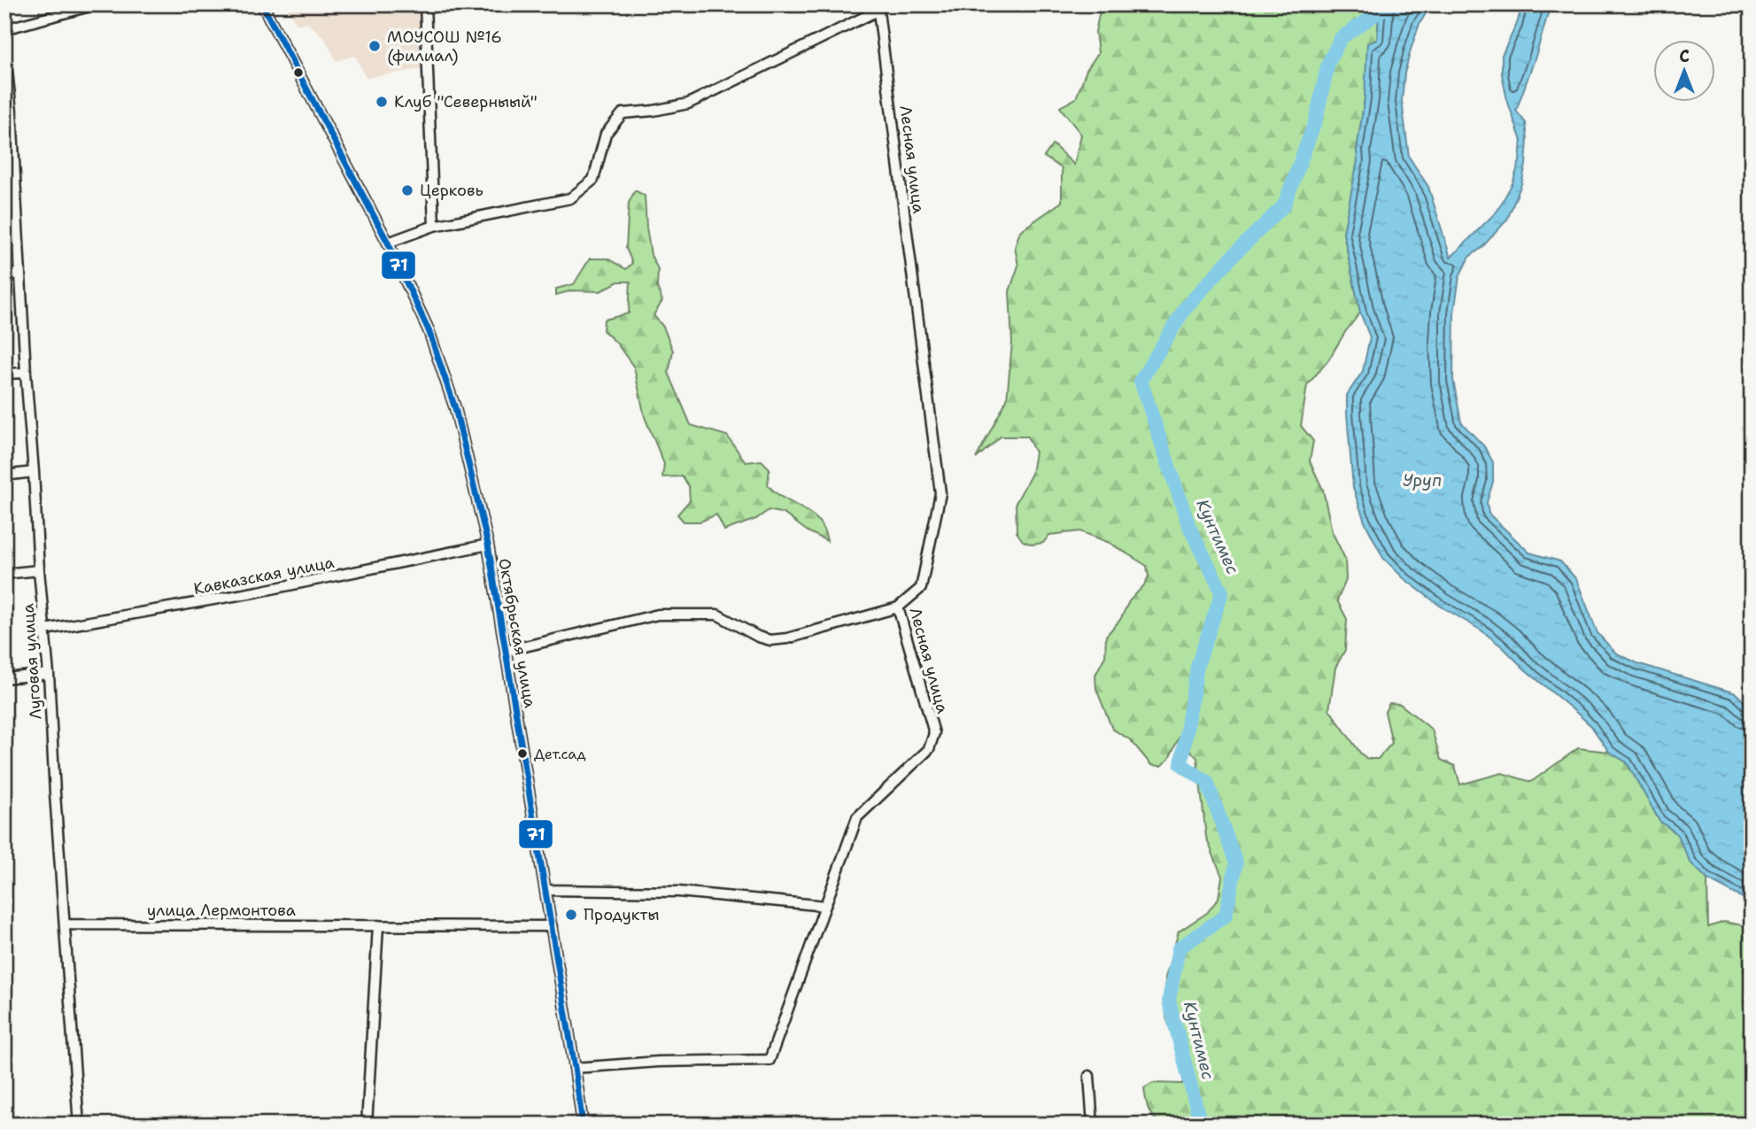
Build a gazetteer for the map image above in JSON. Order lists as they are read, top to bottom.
{
  "streets": {
    "street": [
      "Лесная улица",
      "Кавказская улица",
      "Октябрьская улица",
      "Луговая улица",
      "улица Лермонтова"
    ]
  },
  "crossings": [
    ["Лесная улица", "Октябрьская улица"],
    ["Кавказская улица", "Октябрьская улица"],
    ["Кавказская улица", "Луговая улица"],
    ["Октябрьская улица", "улица Лермонтова"],
    ["Луговая улица", "улица Лермонтова"]
  ],
  "water": ["Уруп", "Кунтимес"],
  "places": [
    "МОУСОШ №16 (филиал)",
    "Клуб \"Северныый\"",
    "Церковь",
    "Дет.сад",
    "Продукты"
  ],
  "lines": ["transit line 71"],
  "north": "top"
}
